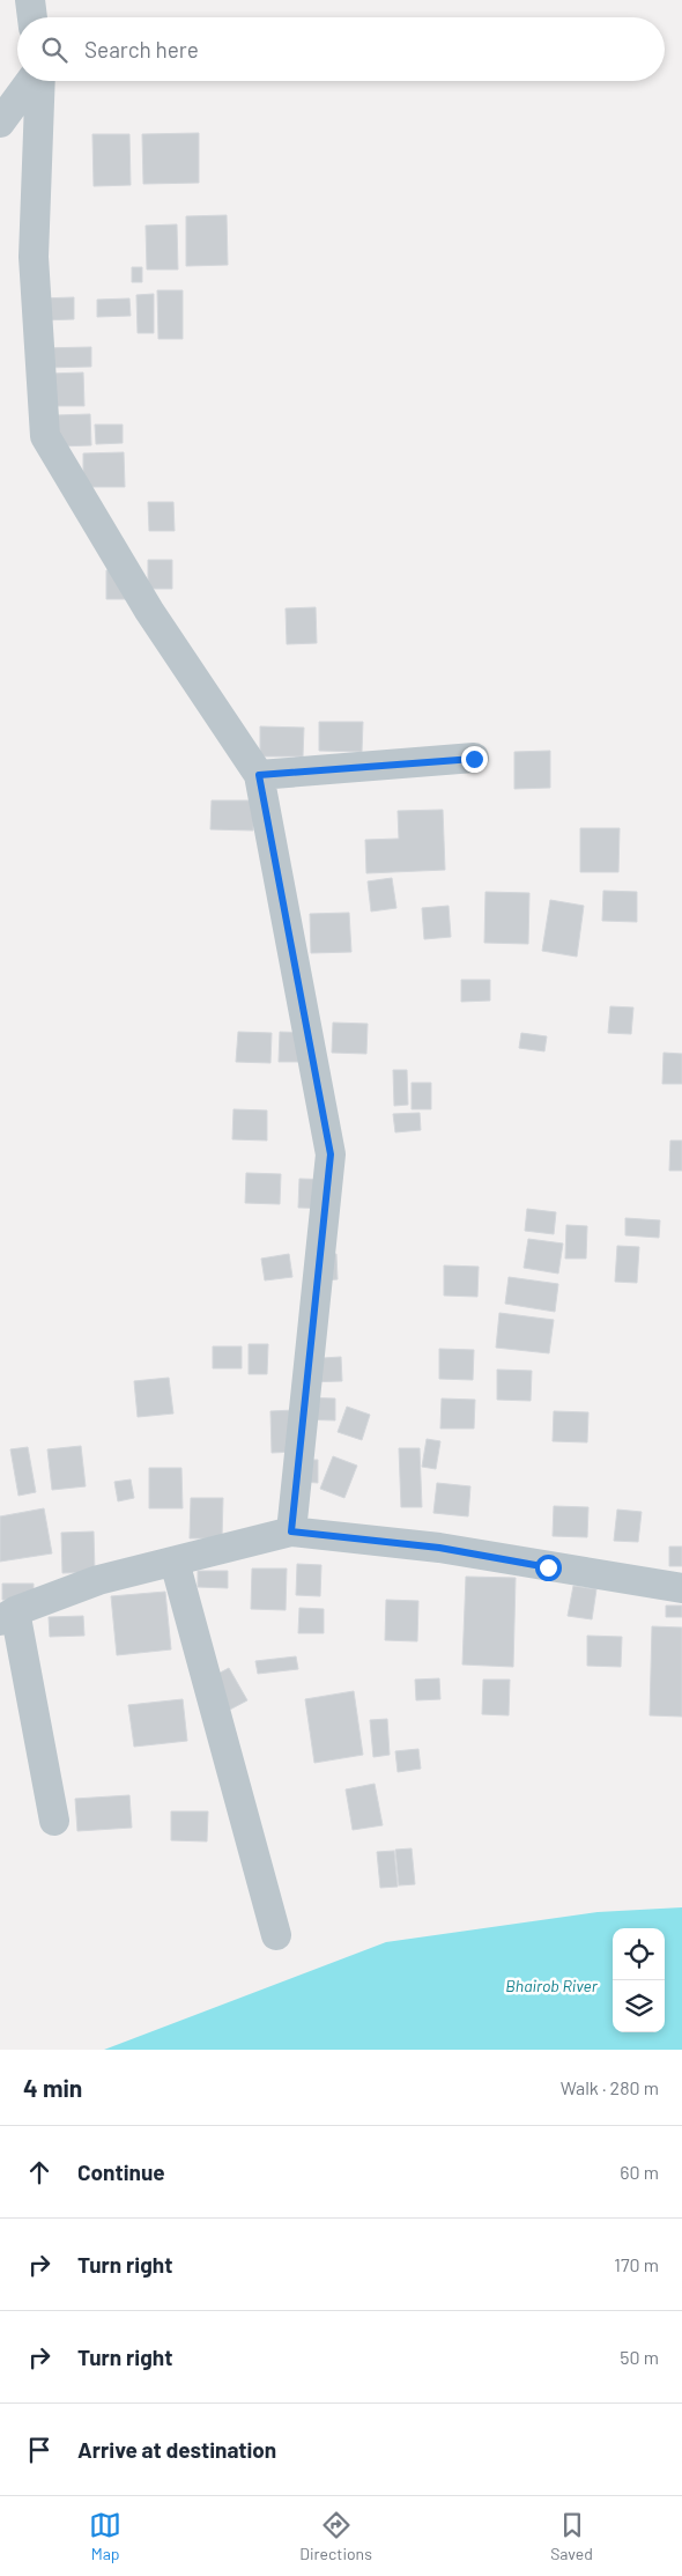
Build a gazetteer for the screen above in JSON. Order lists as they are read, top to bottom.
{
  "water": ["Bhairob River"],
  "page": {
    "search": "Search here",
    "heading": ["4 min", "Walk · 280 m"],
    "list": [
      ["Continue", "60 m"],
      ["Turn right", "170 m"],
      ["Turn right", "50 m"],
      "Arrive at destination"
    ],
    "nav": ["Map", "Directions", "Saved"]
  }
}
